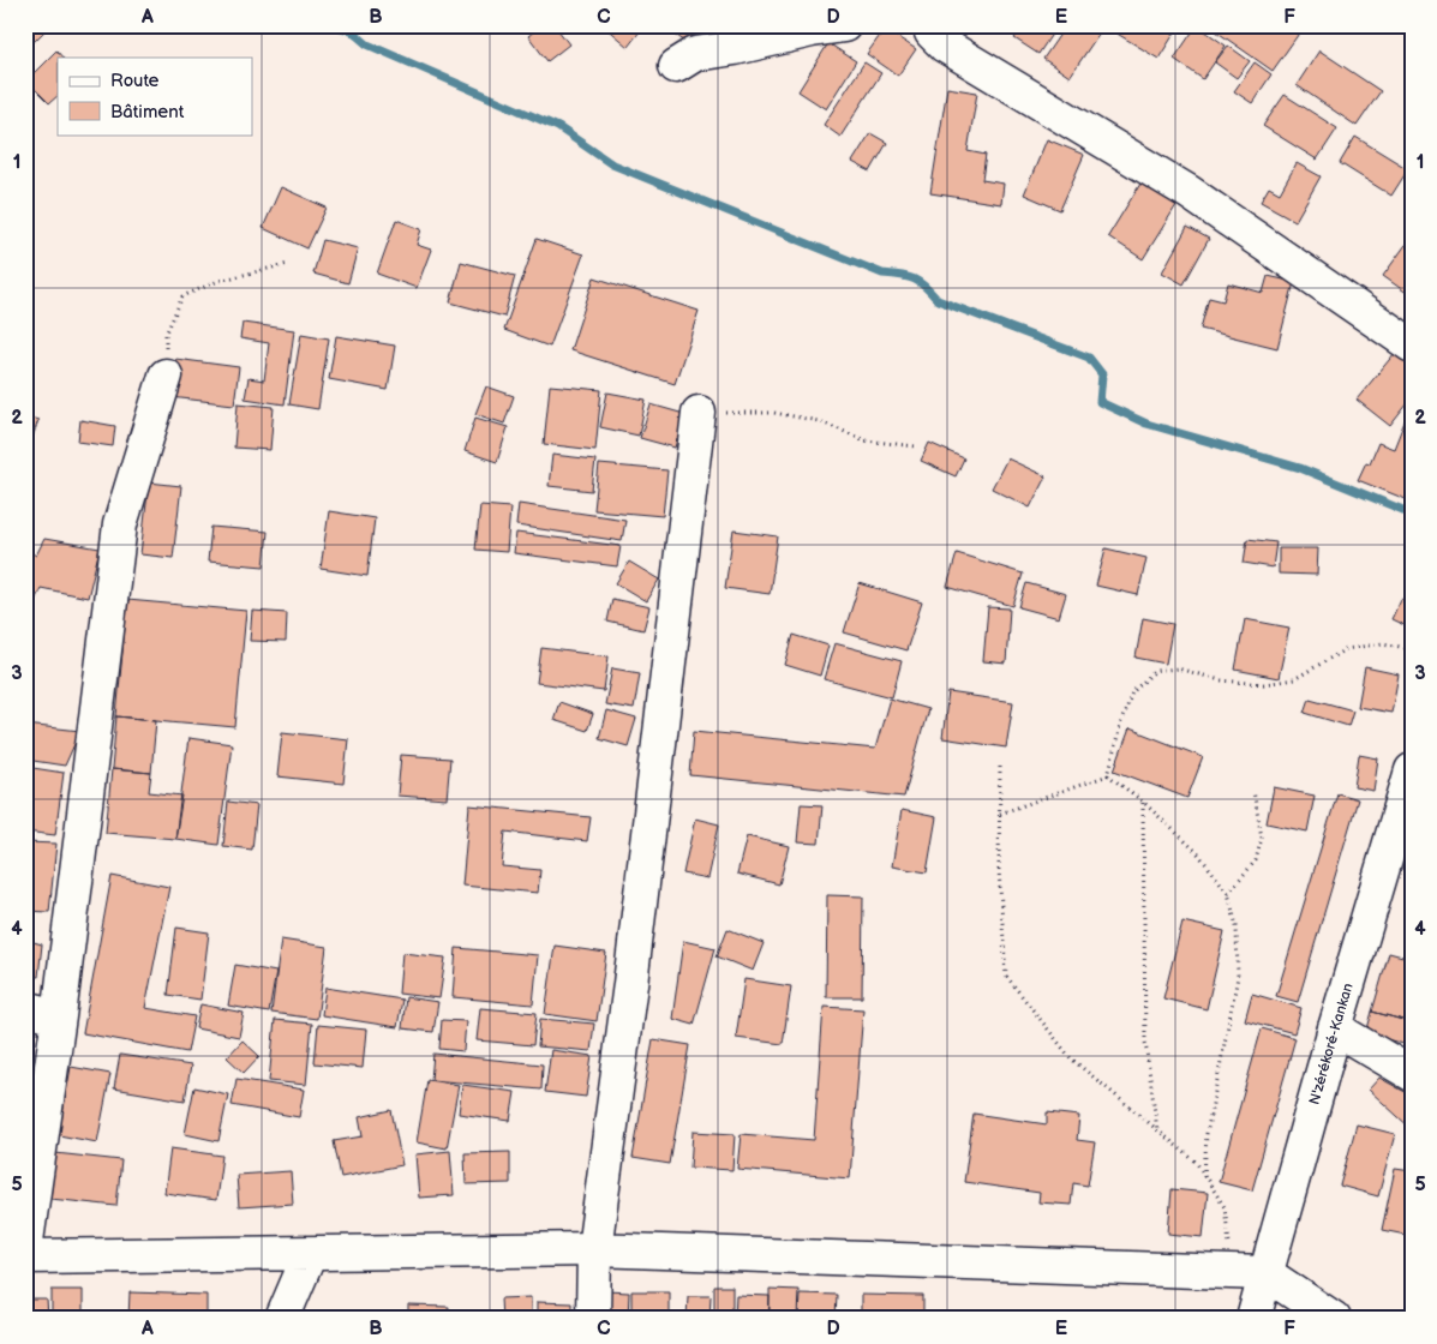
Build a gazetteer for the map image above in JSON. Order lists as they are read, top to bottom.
{
  "streets": {
    "main road": ["N'zérékoré-Kankan"]
  },
  "legend": ["Route", "Bâtiment"],
  "grid": {
    "columns": [
      "A",
      "B",
      "C",
      "D",
      "E",
      "F"
    ],
    "rows": [
      "1",
      "2",
      "3",
      "4",
      "5"
    ]
  }
}
